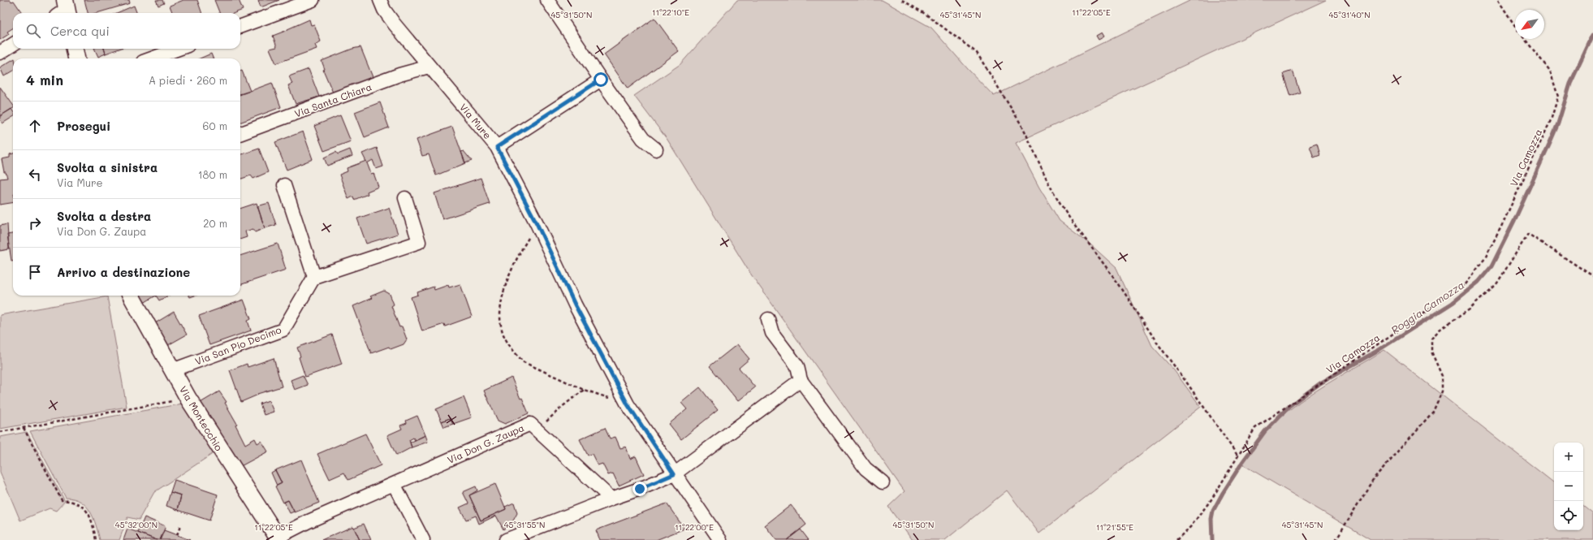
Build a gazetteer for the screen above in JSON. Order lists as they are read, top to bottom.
{
  "streets": {
    "street": [
      "Via Santa Chiara",
      "Via Mure",
      "Via San Pio Decimo",
      "Via Montecchio",
      "Via Don G. Zaupa"
    ],
    "path": ["Via Camozza"]
  },
  "crossings": [
    ["Via Santa Chiara", "Via Mure"],
    ["Via San Pio Decimo", "Via Montecchio"],
    ["Via Montecchio", "Via Don G. Zaupa"]
  ],
  "water": ["Roggia Camozza"],
  "north": "bottom left",
  "page": {
    "search": "Cerca qui",
    "heading": ["4 min", "A piedi · 260 m"],
    "list": [
      ["Prosegui", "60 m"],
      ["Svolta a sinistra", "Via Mure", "180 m"],
      ["Svolta a destra", "Via Don G. Zaupa", "20 m"],
      "Arrivo a destinazione"
    ],
    "map_buttons": ["+", "−"]
  },
  "coordinates": [
    "11°22'10\"E",
    "11°22'05\"E",
    "45°31'50\"N",
    "45°31'40\"N",
    "45°31'45\"N",
    "45°32'00\"N",
    "45°31'55\"N",
    "11°22'00\"E",
    "11°21'55\"E"
  ]
}
